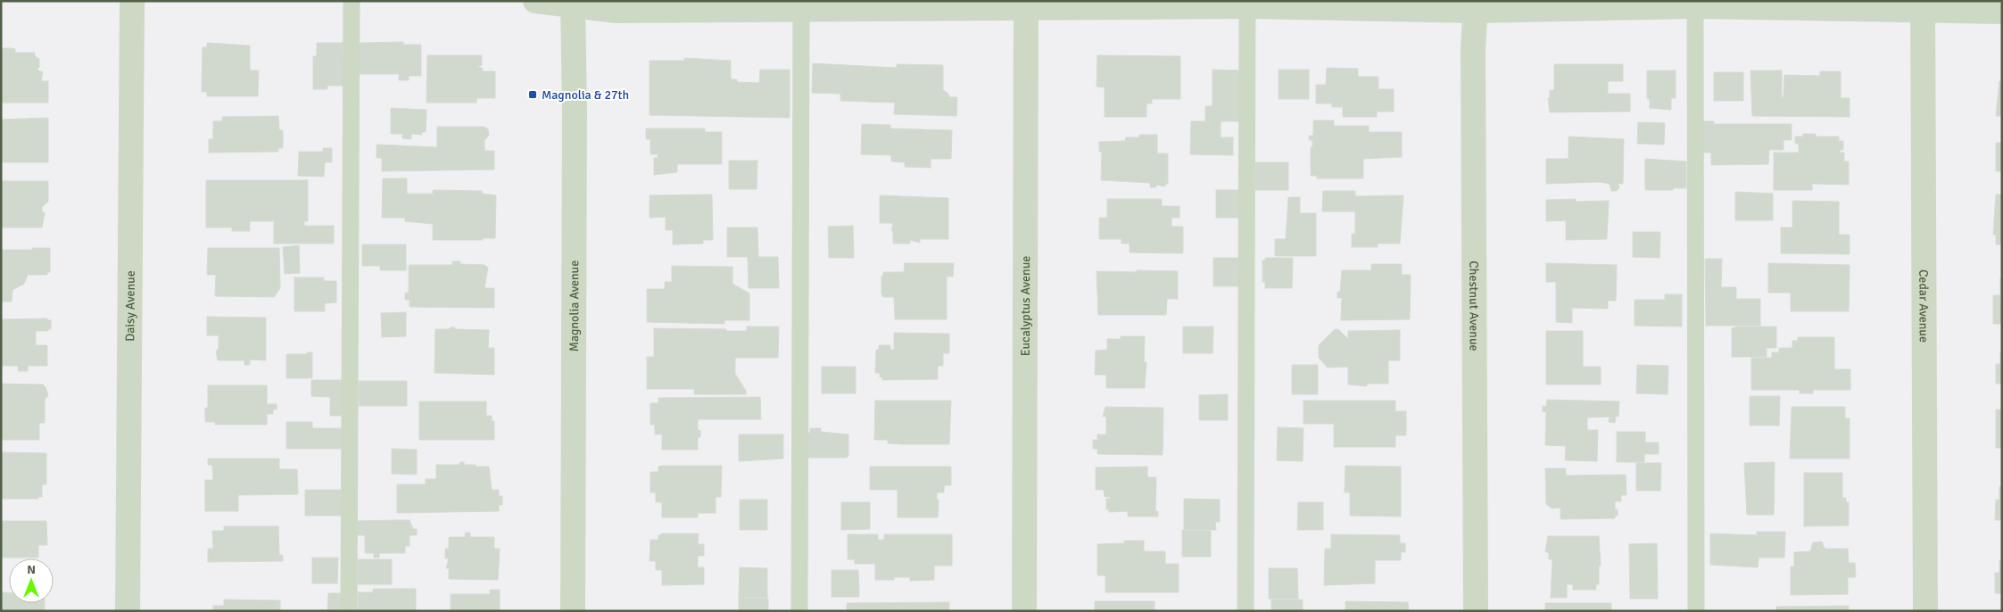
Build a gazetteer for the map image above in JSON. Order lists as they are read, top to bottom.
{
  "streets": {
    "street": [
      "Daisy Avenue",
      "Magnolia Avenue",
      "Eucalyptus Avenue",
      "Chestnut Avenue",
      "Cedar Avenue"
    ]
  },
  "places": {
    "transit": ["Magnolia & 27th"]
  },
  "north": "top"
}
